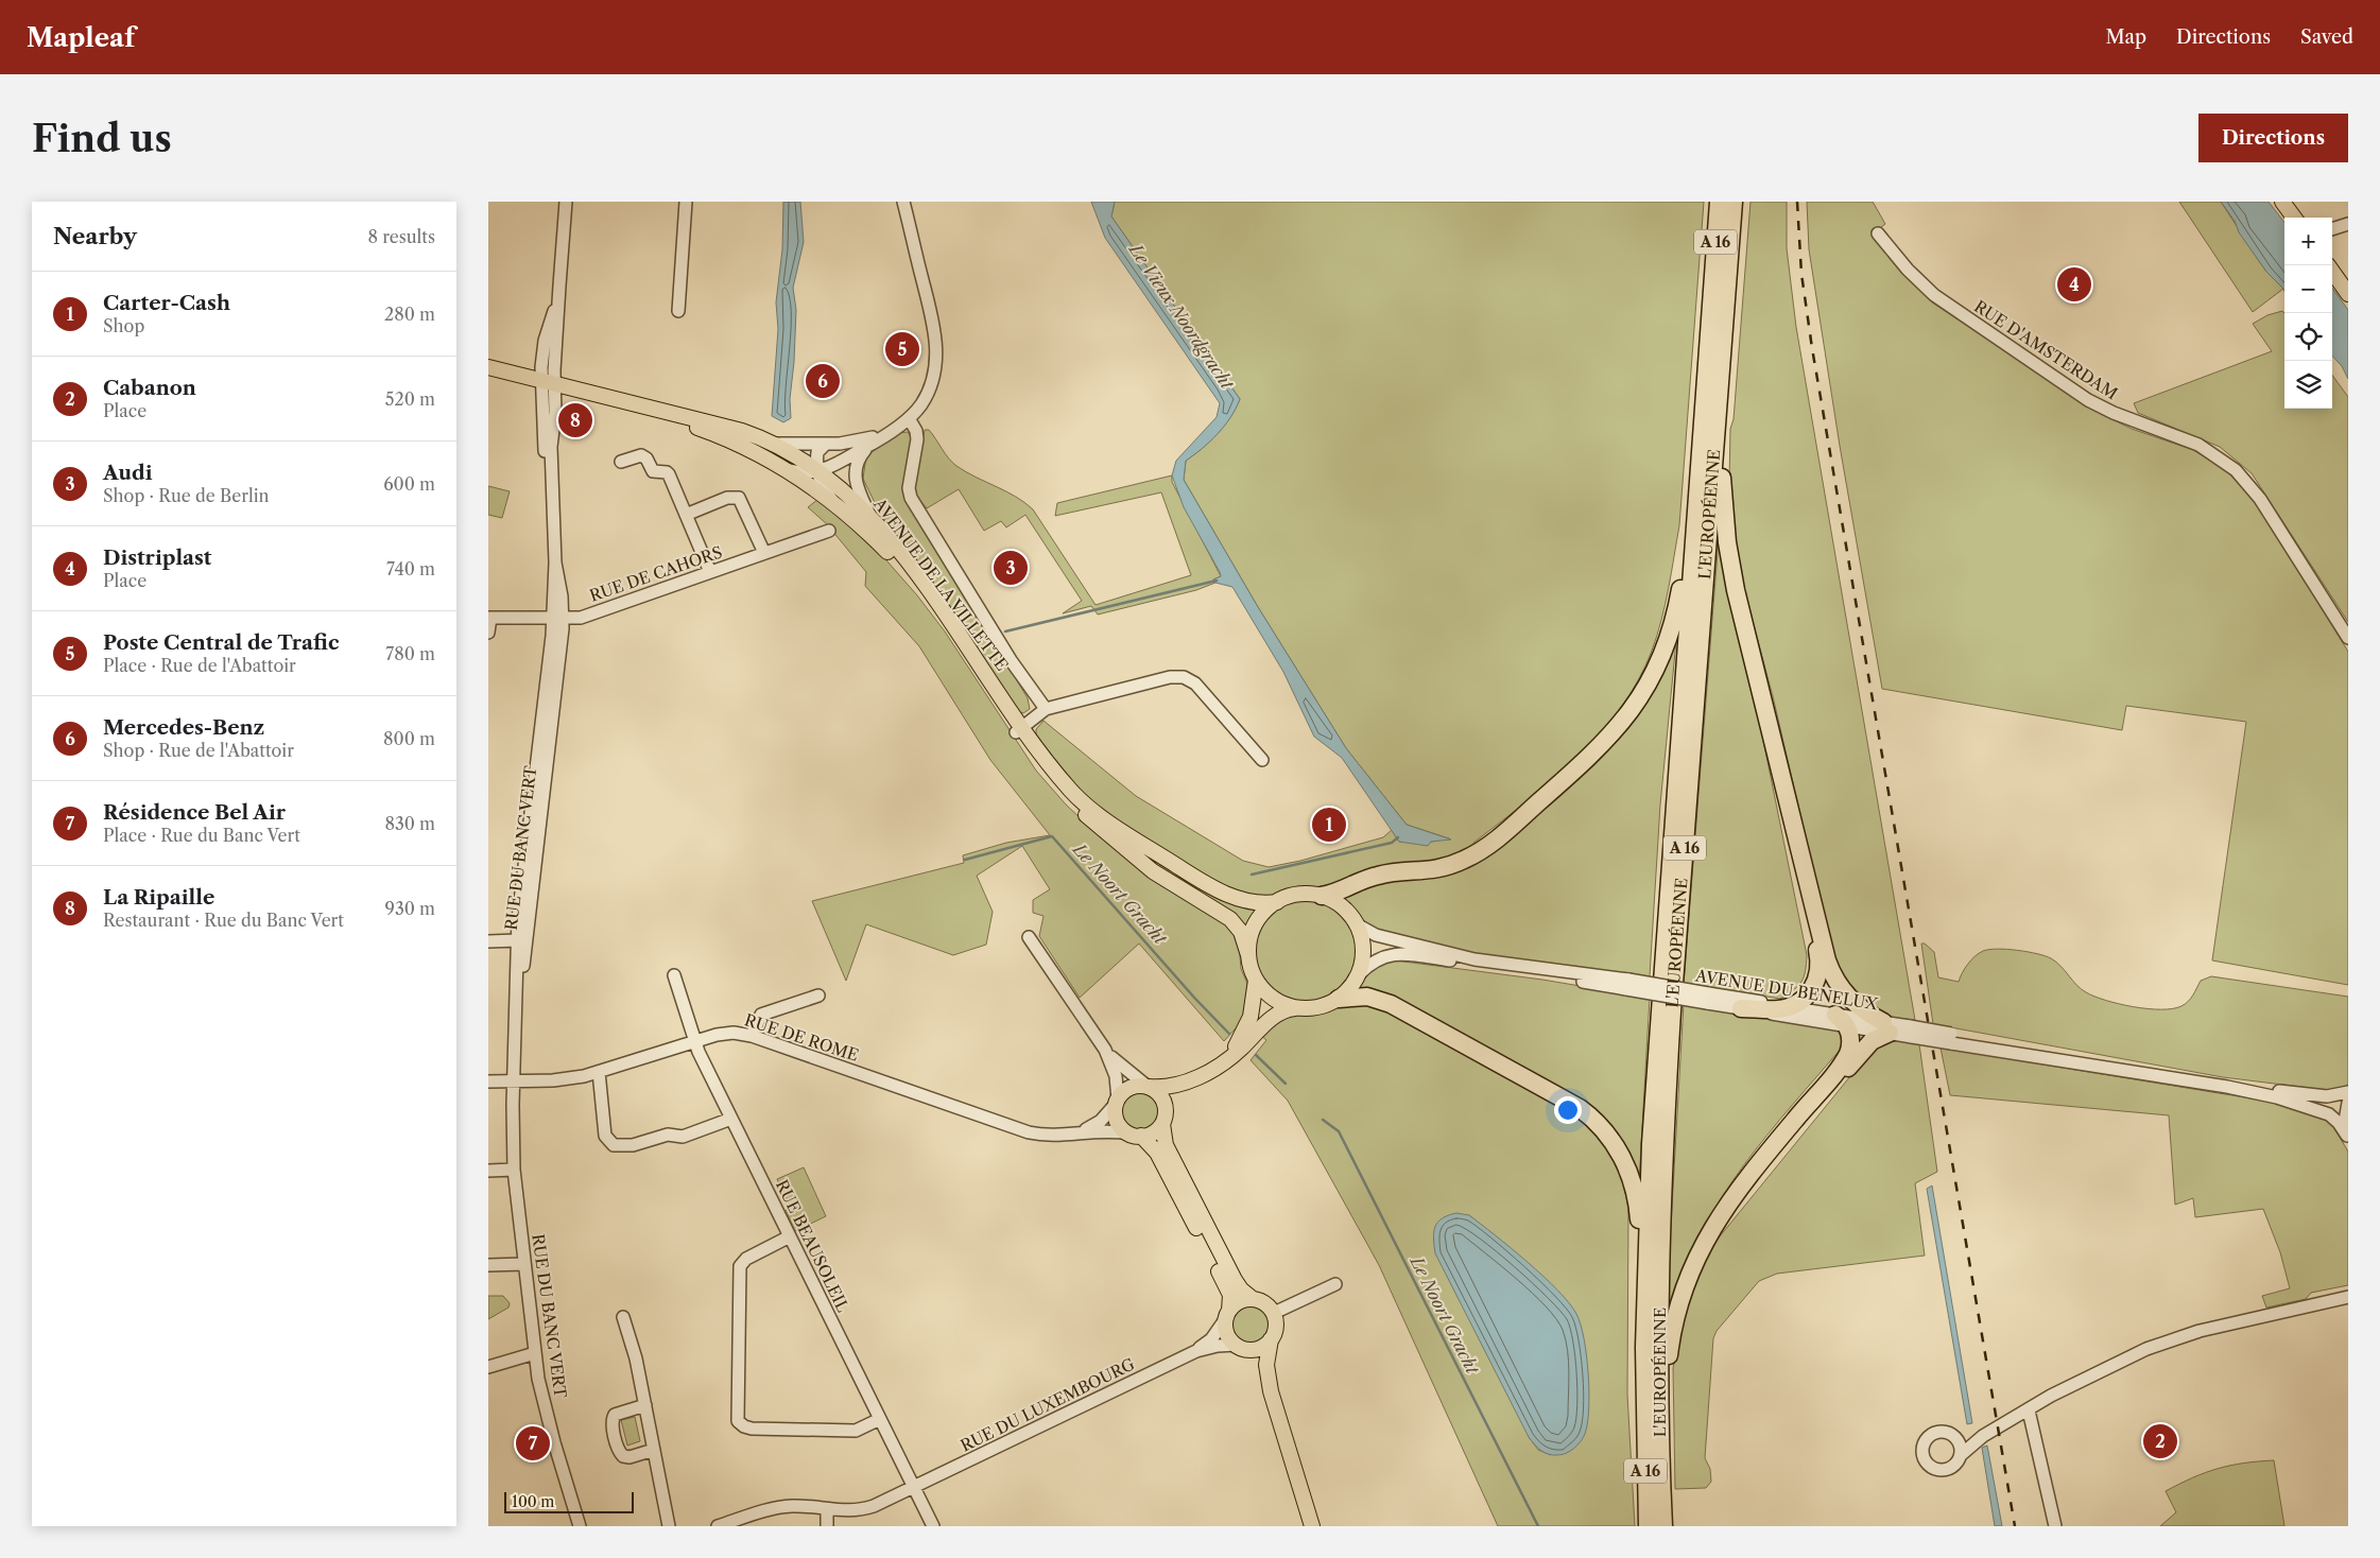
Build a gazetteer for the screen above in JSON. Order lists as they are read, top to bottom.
{
  "streets": {
    "highway": ["A 16", "L'EUROPÉENNE"],
    "main road": ["AVENUE DE LA VILLETTE"],
    "street": [
      "RUE D'AMSTERDAM",
      "RUE DE CAHORS",
      "RUE DU BANC VERT",
      "AVENUE DU BENELUX",
      "RUE DE ROME",
      "RUE BEAUSOLEIL",
      "RUE DU LUXEMBOURG"
    ]
  },
  "crossings": [
    ["RUE DE CAHORS", "RUE DU BANC VERT"],
    ["AVENUE DE LA VILLETTE", "RUE DU BANC VERT"],
    ["AVENUE DE LA VILLETTE", "AVENUE DU BENELUX"],
    ["RUE DU BANC VERT", "RUE DE ROME"],
    ["RUE DE ROME", "RUE BEAUSOLEIL"],
    ["RUE BEAUSOLEIL", "RUE DU LUXEMBOURG"]
  ],
  "water": ["Le Vieux Noordgracht", "Le Noort Gracht"],
  "scale_bar": "100 m",
  "page": {
    "header": "Mapleaf",
    "nav": ["Map", "Directions", "Saved"],
    "buttons": "Directions",
    "title": "Find us",
    "heading": ["Nearby", "8 results"],
    "map_buttons": ["+", "−"],
    "pins": [
      "4",
      "5",
      "6",
      "8",
      "3",
      "1",
      "2",
      "7"
    ],
    "list": [
      {
        "mark": "1",
        "name": "Carter-Cash",
        "note": "Shop",
        "value": "280 m"
      },
      {
        "mark": "2",
        "name": "Cabanon",
        "note": "Place",
        "value": "520 m"
      },
      {
        "mark": "3",
        "name": "Audi",
        "note": "Shop · Rue de Berlin",
        "value": "600 m"
      },
      {
        "mark": "4",
        "name": "Distriplast",
        "note": "Place",
        "value": "740 m"
      },
      {
        "mark": "5",
        "name": "Poste Central de Trafic",
        "note": "Place · Rue de l'Abattoir",
        "value": "780 m"
      },
      {
        "mark": "6",
        "name": "Mercedes-Benz",
        "note": "Shop · Rue de l'Abattoir",
        "value": "800 m"
      },
      {
        "mark": "7",
        "name": "Résidence Bel Air",
        "note": "Place · Rue du Banc Vert",
        "value": "830 m"
      },
      {
        "mark": "8",
        "name": "La Ripaille",
        "note": "Restaurant · Rue du Banc Vert",
        "value": "930 m"
      }
    ],
    "scale": "100 m"
  }
}
